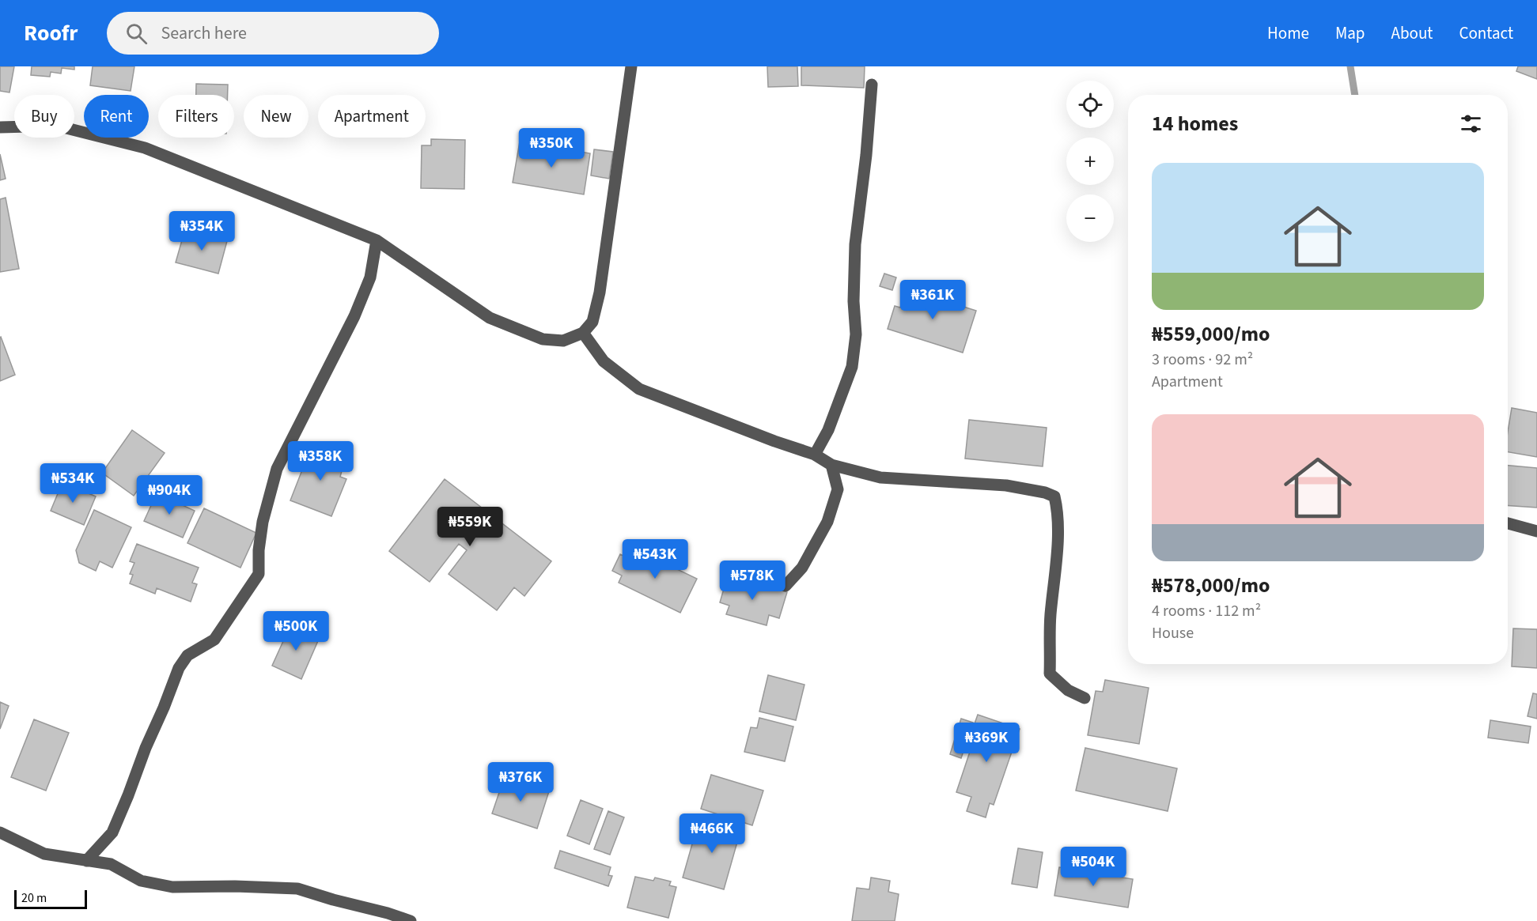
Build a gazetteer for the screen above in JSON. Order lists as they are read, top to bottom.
{
  "scale_bar": "20 m",
  "page": {
    "header": "Roofr",
    "search": "Search here",
    "nav": [
      "Home",
      "Map",
      "About",
      "Contact"
    ],
    "map_buttons": ["+", "−"],
    "chip": [
      "Buy",
      "Rent",
      "Filters",
      "New",
      "Apartment"
    ],
    "heading": "14 homes",
    "price": [
      "₦350K",
      "₦354K",
      "₦361K",
      "₦358K",
      "₦534K",
      "₦904K",
      "₦559K",
      "₦543K",
      "₦578K",
      "₦500K",
      "₦369K",
      "₦376K",
      "₦466K",
      "₦504K"
    ],
    "list": [
      {
        "name": "₦559,000/mo",
        "note": "3 rooms · 92 m² · Apartment"
      },
      {
        "name": "₦578,000/mo",
        "note": "4 rooms · 112 m² · House"
      }
    ],
    "scale": "20 m"
  }
}
